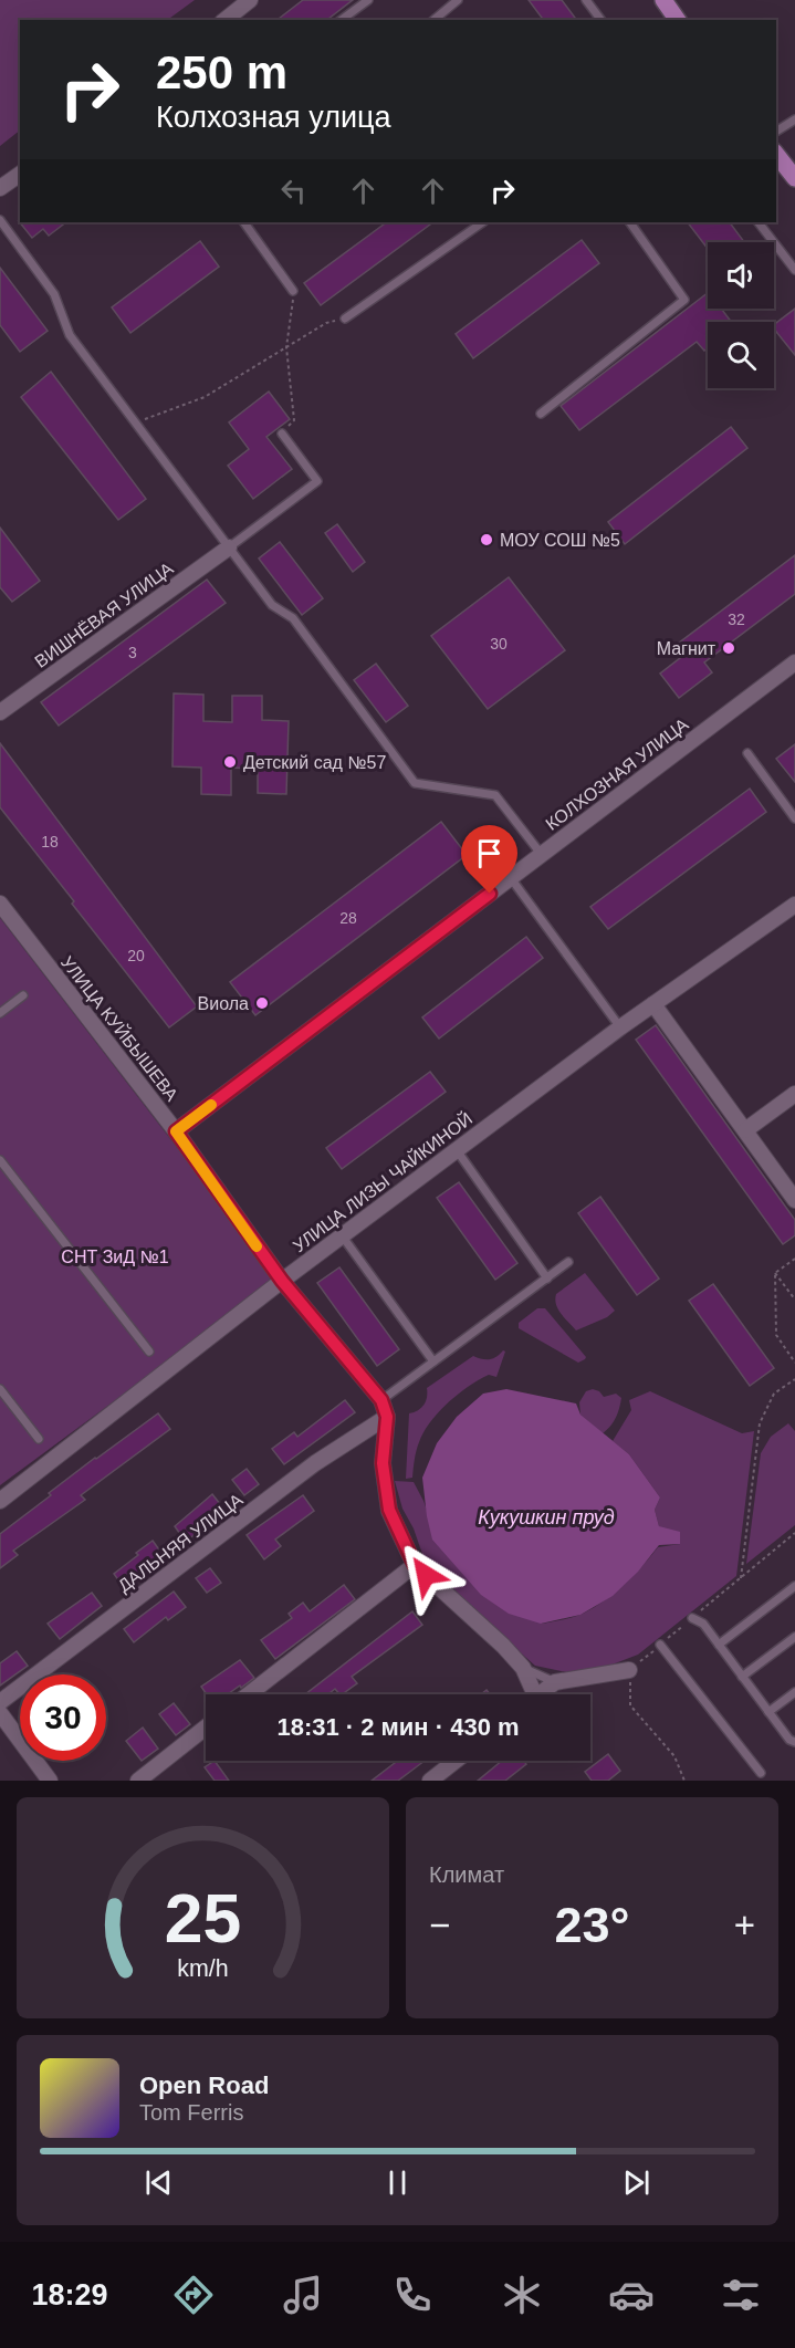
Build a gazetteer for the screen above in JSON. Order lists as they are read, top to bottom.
{
  "streets": {
    "street": [
      "ВИШНЁВАЯ УЛИЦА",
      "КОЛХОЗНАЯ УЛИЦА",
      "УЛИЦА КУЙБЫШЕВА",
      "УЛИЦА ЛИЗЫ ЧАЙКИНОЙ",
      "ДАЛЬНЯЯ УЛИЦА"
    ]
  },
  "crossings": [
    ["КОЛХОЗНАЯ УЛИЦА", "УЛИЦА КУЙБЫШЕВА"],
    ["УЛИЦА КУЙБЫШЕВА", "УЛИЦА ЛИЗЫ ЧАЙКИНОЙ"],
    ["УЛИЦА КУЙБЫШЕВА", "ДАЛЬНЯЯ УЛИЦА"]
  ],
  "water": ["Кукушкин пруд"],
  "parks": ["СНТ ЗиД №1"],
  "places": [
    "МОУ СОШ №5",
    "Магнит",
    "Детский сад №57",
    "Виола"
  ],
  "house_numbers": [
    "32",
    "30",
    "3",
    "18",
    "28",
    "20"
  ],
  "page": {
    "turn": ["250 m", "Колхозная улица"],
    "limit": "30",
    "trip": "18:31 · 2 мин · 430 m",
    "tile": "Климат",
    "heat": ["−", "23°", "+"],
    "song": ["Open Road", "Tom Ferris"],
    "tabs": "18:29",
    "gauge": ["25", "km/h"]
  }
}
